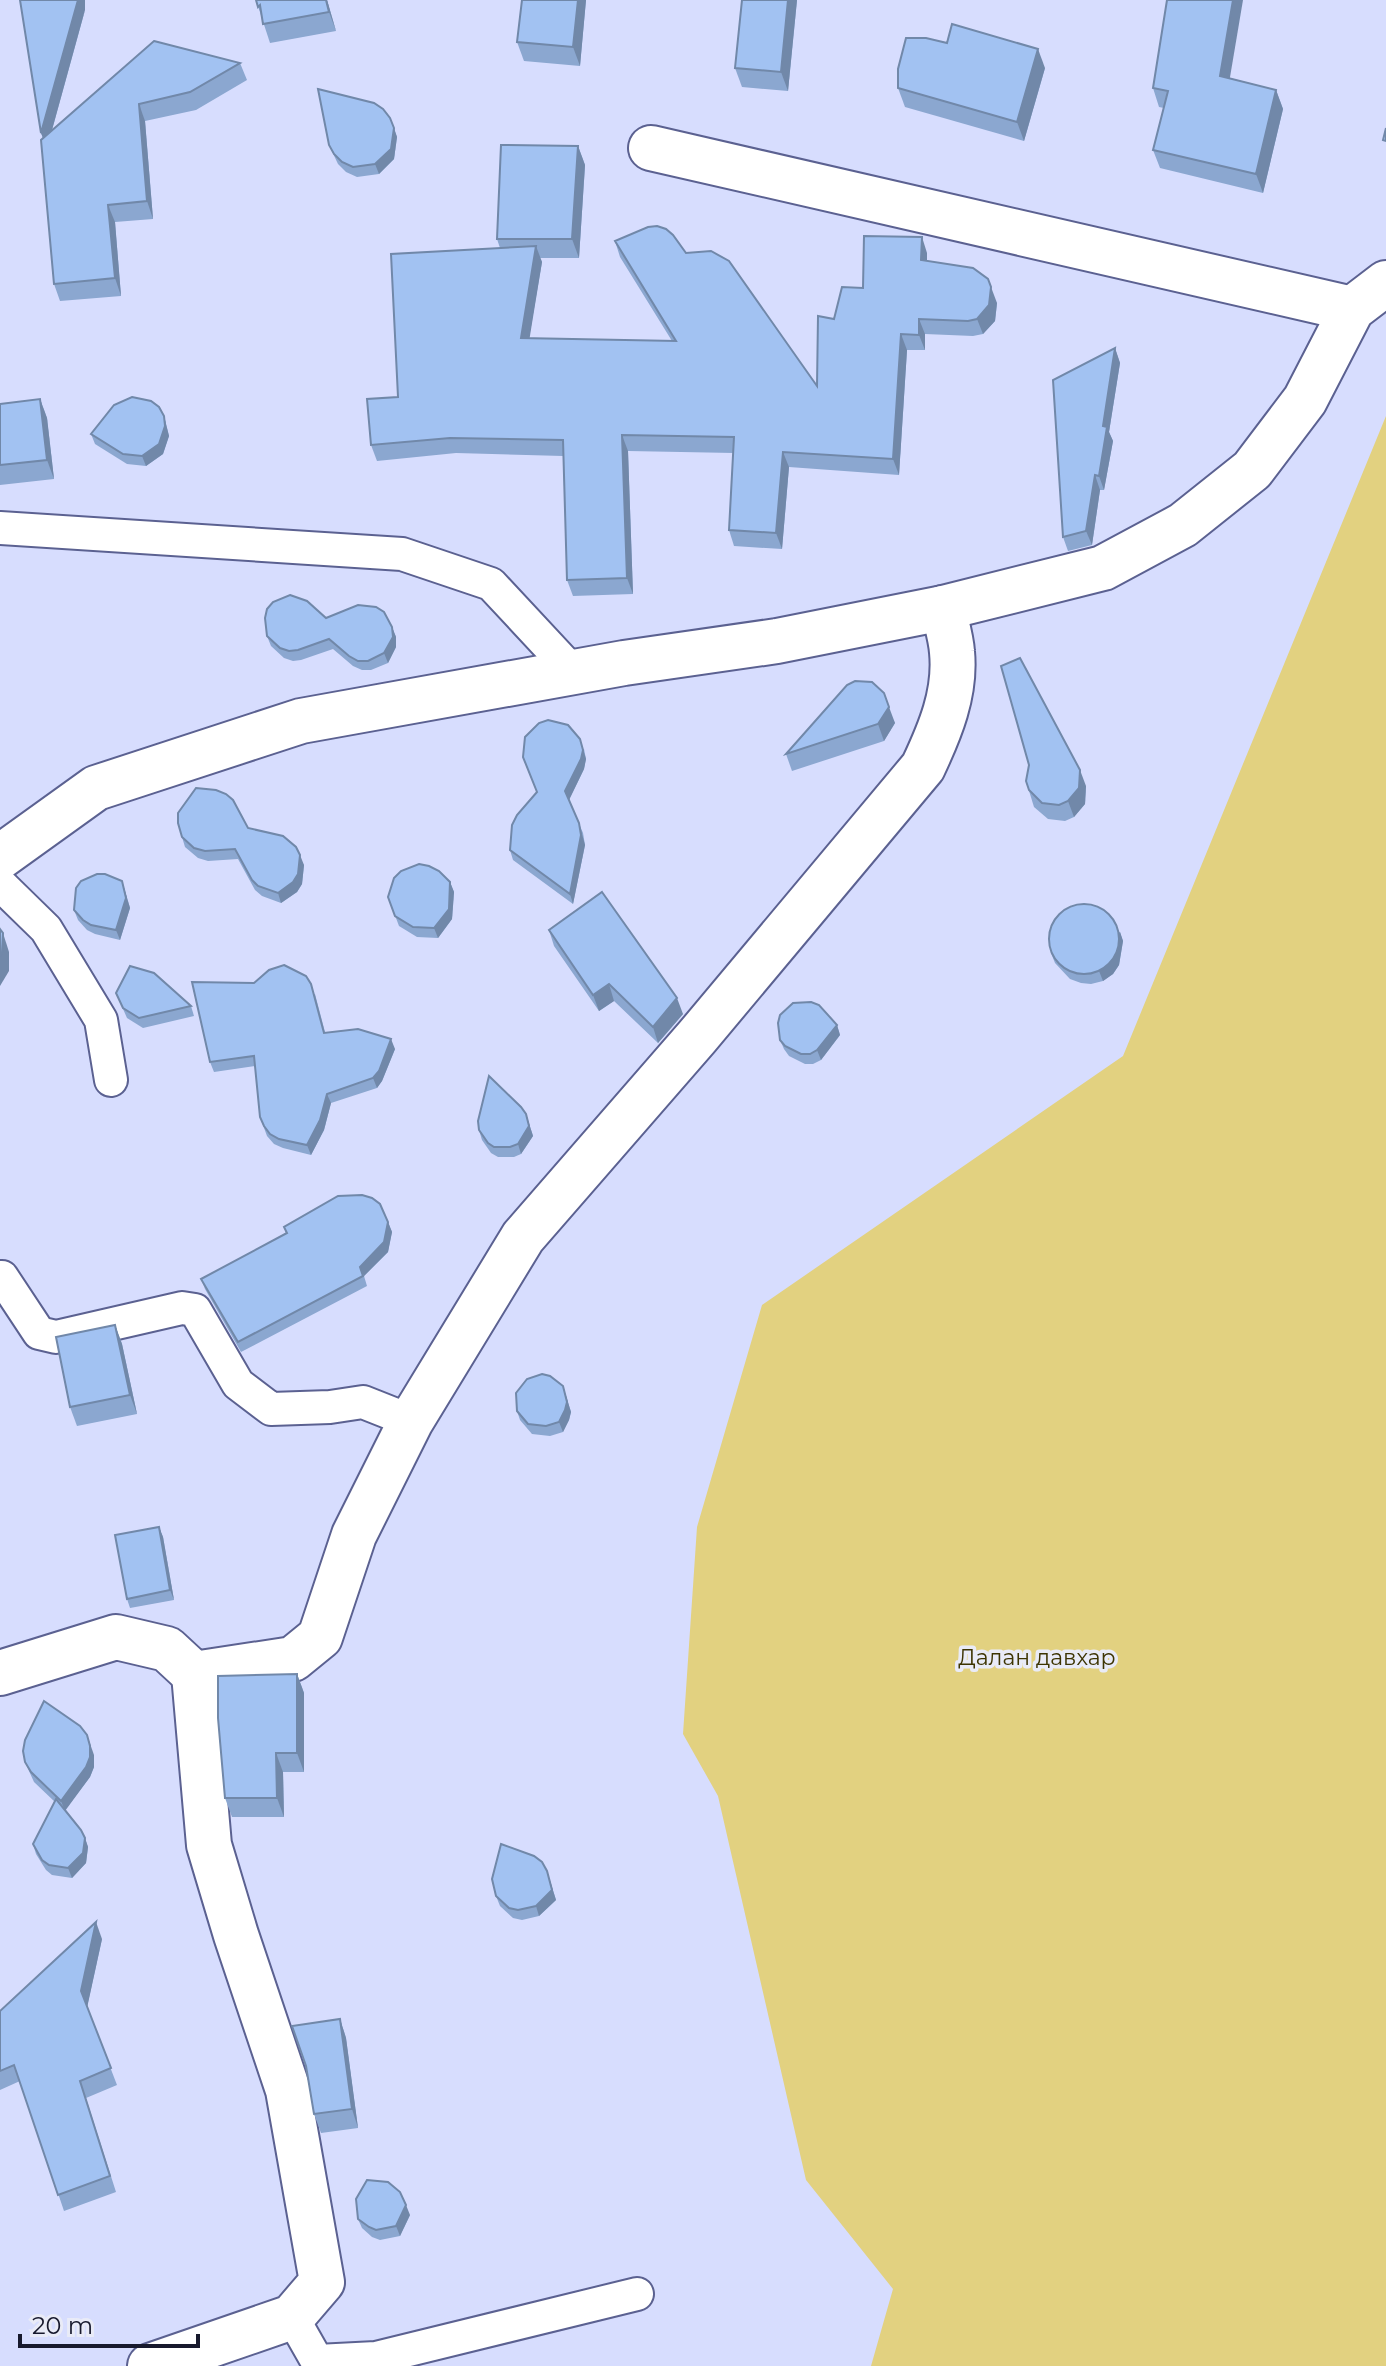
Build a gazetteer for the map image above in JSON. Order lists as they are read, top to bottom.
{
  "parks": ["Далан давхар"],
  "scale_bar": "20 m"
}
